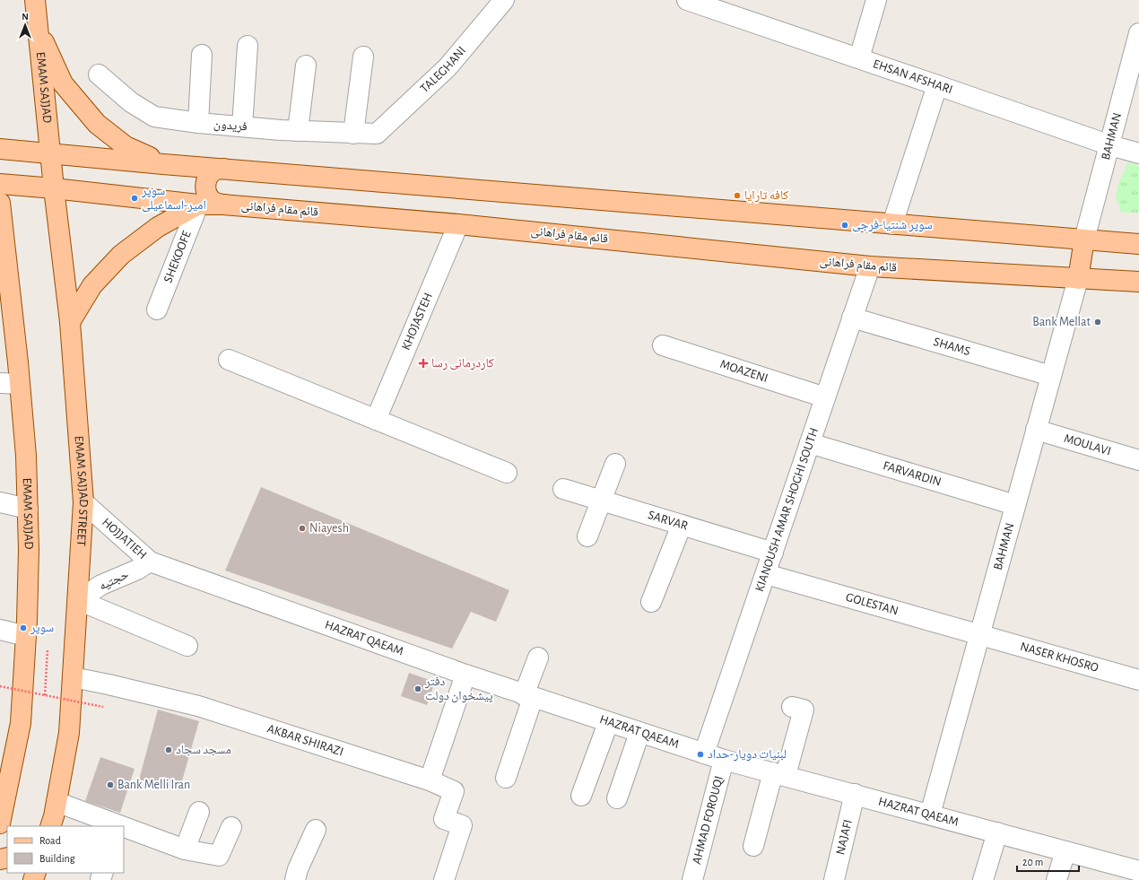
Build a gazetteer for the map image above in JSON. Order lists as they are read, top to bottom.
{
  "streets": {
    "main road": ["EMAM SAJJAD", "قائم مقام فراهانی", "EMAM SAJJAD STREET"],
    "street": [
      "TALEGHANI",
      "EHSAN AFSHARI",
      "فریدون",
      "BAHMAN",
      "SHEKOOFE",
      "KHOJASTEH",
      "SHAMS",
      "MOAZENI",
      "MOULAVI",
      "FARVARDIN",
      "KIANOUSH AMAR SHOGHI SOUTH",
      "SARVAR",
      "HOJJATIEH",
      "حجتیه",
      "GOLESTAN",
      "HAZRAT QAEAM",
      "NASER KHOSRO",
      "AKBAR SHIRAZI",
      "AHMAD FOROUQI",
      "NAJAFI"
    ]
  },
  "crossings": [
    ["TALEGHANI", "فریدون"],
    ["EHSAN AFSHARI", "BAHMAN"],
    ["EMAM SAJJAD", "EMAM SAJJAD STREET"],
    ["BAHMAN", "قائم مقام فراهانی"],
    ["BAHMAN", "SHAMS"],
    ["BAHMAN", "MOULAVI"],
    ["BAHMAN", "FARVARDIN"],
    ["BAHMAN", "GOLESTAN"],
    ["BAHMAN", "HAZRAT QAEAM"],
    ["BAHMAN", "NASER KHOSRO"],
    ["قائم مقام فراهانی", "SHEKOOFE"],
    ["قائم مقام فراهانی", "KHOJASTEH"],
    ["قائم مقام فراهانی", "EMAM SAJJAD STREET"],
    ["قائم مقام فراهانی", "KIANOUSH AMAR SHOGHI SOUTH"],
    ["SHAMS", "KIANOUSH AMAR SHOGHI SOUTH"],
    ["MOAZENI", "KIANOUSH AMAR SHOGHI SOUTH"],
    ["FARVARDIN", "KIANOUSH AMAR SHOGHI SOUTH"],
    ["EMAM SAJJAD STREET", "HOJJATIEH"],
    ["EMAM SAJJAD STREET", "حجتیه"],
    ["EMAM SAJJAD STREET", "AKBAR SHIRAZI"],
    ["KIANOUSH AMAR SHOGHI SOUTH", "SARVAR"],
    ["KIANOUSH AMAR SHOGHI SOUTH", "GOLESTAN"],
    ["KIANOUSH AMAR SHOGHI SOUTH", "HAZRAT QAEAM"],
    ["HOJJATIEH", "حجتیه"],
    ["HOJJATIEH", "HAZRAT QAEAM"],
    ["حجتیه", "HAZRAT QAEAM"],
    ["GOLESTAN", "NASER KHOSRO"],
    ["HAZRAT QAEAM", "AHMAD FOROUQI"],
    ["HAZRAT QAEAM", "NAJAFI"]
  ],
  "places": {
    "other": [
      "کافه تارایا",
      "سوپر امیر-اسماعیلی",
      "سوپر شنتیا-فرجی",
      "Bank Mellat",
      "Niayesh",
      "سوپر",
      "دفتر پیشخوان دولت",
      "مسجد سجاد",
      "لبنیات دویار-حداد",
      "Bank Melli Iran"
    ],
    "health": ["کاردرمانی رسا"]
  },
  "legend": ["Road", "Building"],
  "scale_bar": "20 m",
  "north": "top"
}
